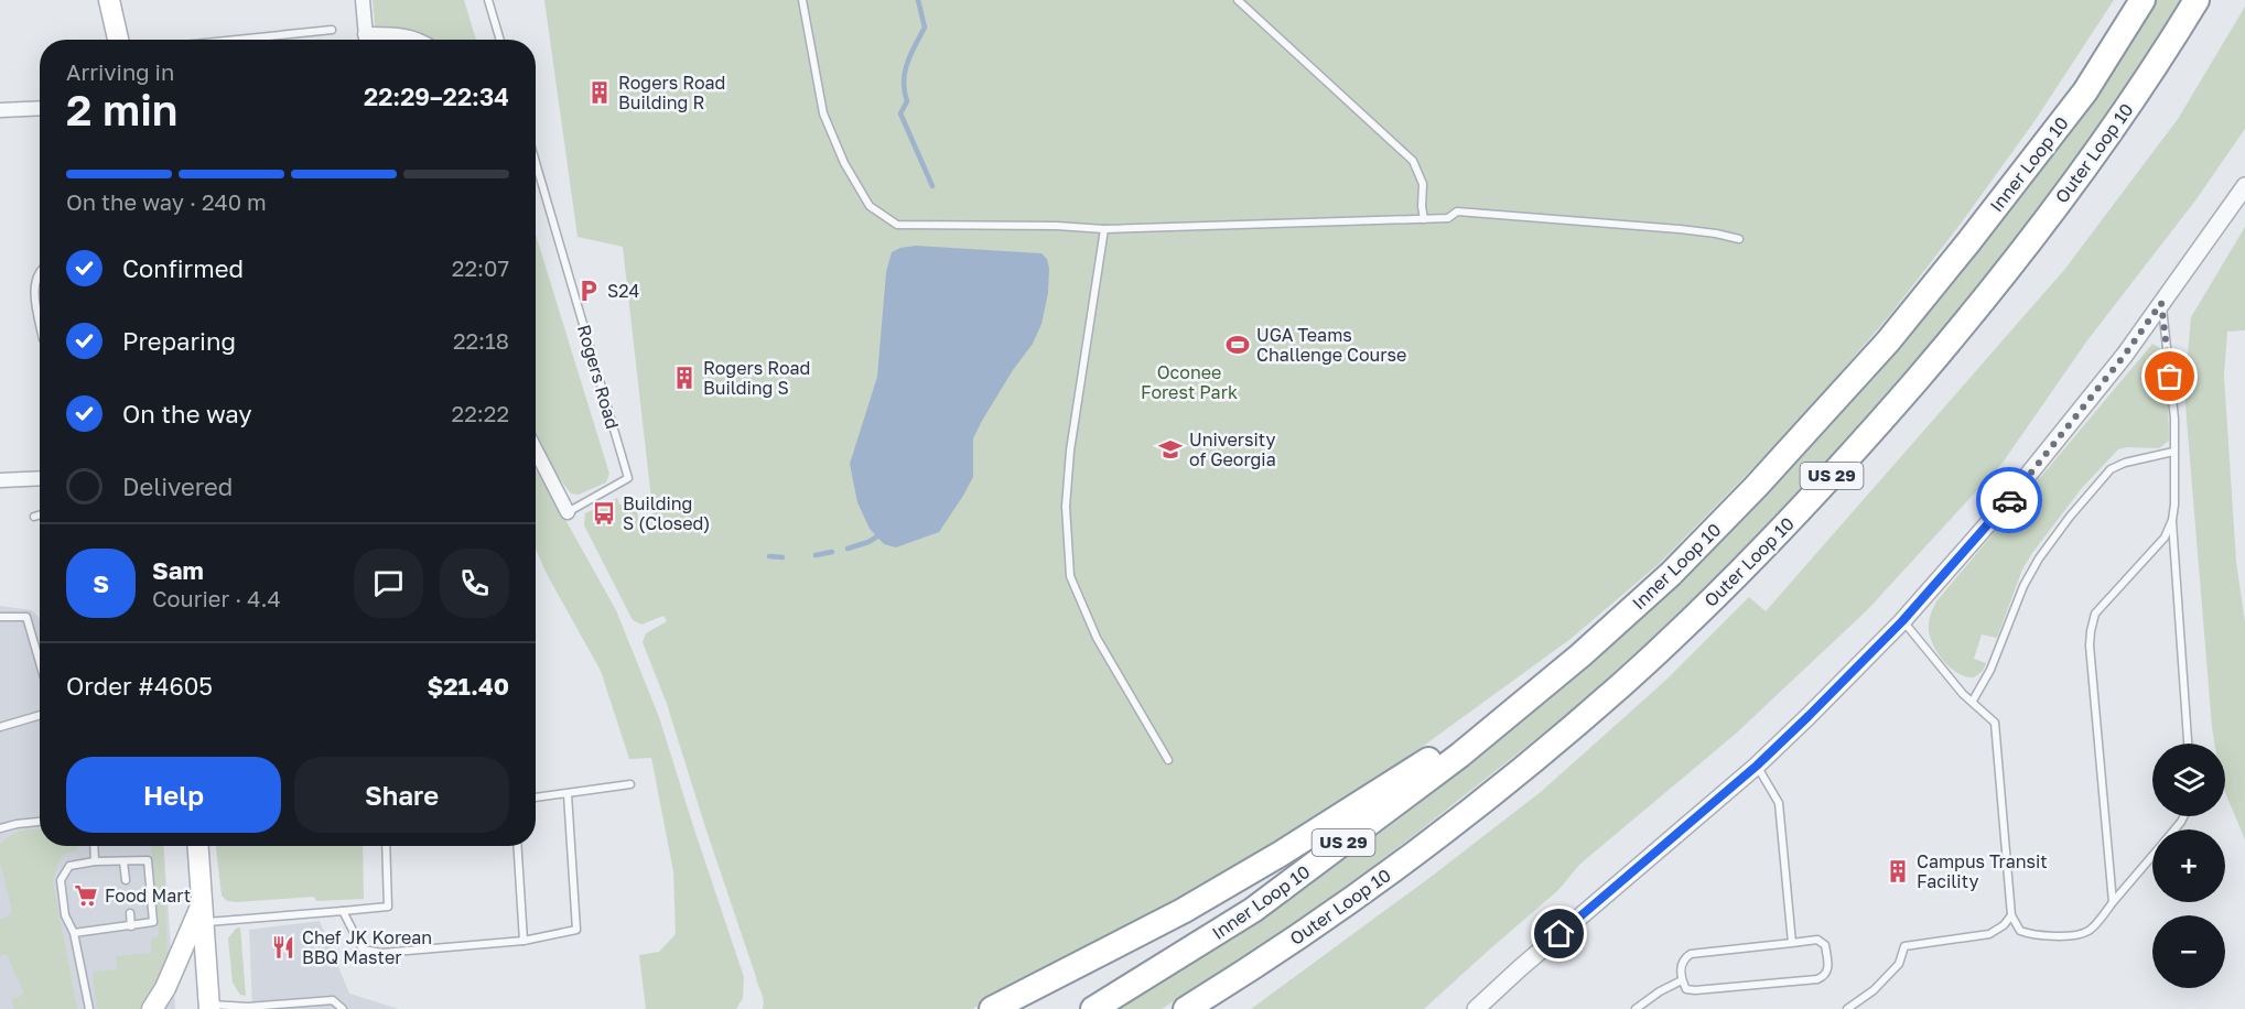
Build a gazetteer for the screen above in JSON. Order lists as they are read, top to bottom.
{
  "streets": {
    "highway": ["Outer Loop 10", "Inner Loop 10", "US 29"],
    "lane": ["Rogers Road"]
  },
  "parks": ["Oconee Forest Park"],
  "places": {
    "building": ["Rogers Road Building R", "Rogers Road Building S", "Campus Transit Facility"],
    "parking": ["S24"],
    "sports": ["UGA Teams Challenge Course"],
    "school or university": ["University of Georgia"],
    "bus stop": ["Building S (Closed)"],
    "supermarket": ["Food Mart"],
    "restaurant": ["Chef JK Korean BBQ Master"]
  },
  "page": {
    "heading": ["2 min", "Arriving in", "22:29–22:34"],
    "panel": [
      "Sam",
      "Courier · 4.4",
      "Order #4605",
      "$21.40"
    ],
    "bar": "On the way · 240 m",
    "list": [
      ["Confirmed", "22:07"],
      ["Preparing", "22:18"],
      ["On the way", "22:22"],
      "Delivered"
    ],
    "round": "S",
    "map_buttons": ["+", "−"],
    "buttons": ["Help", "Share"]
  }
}
